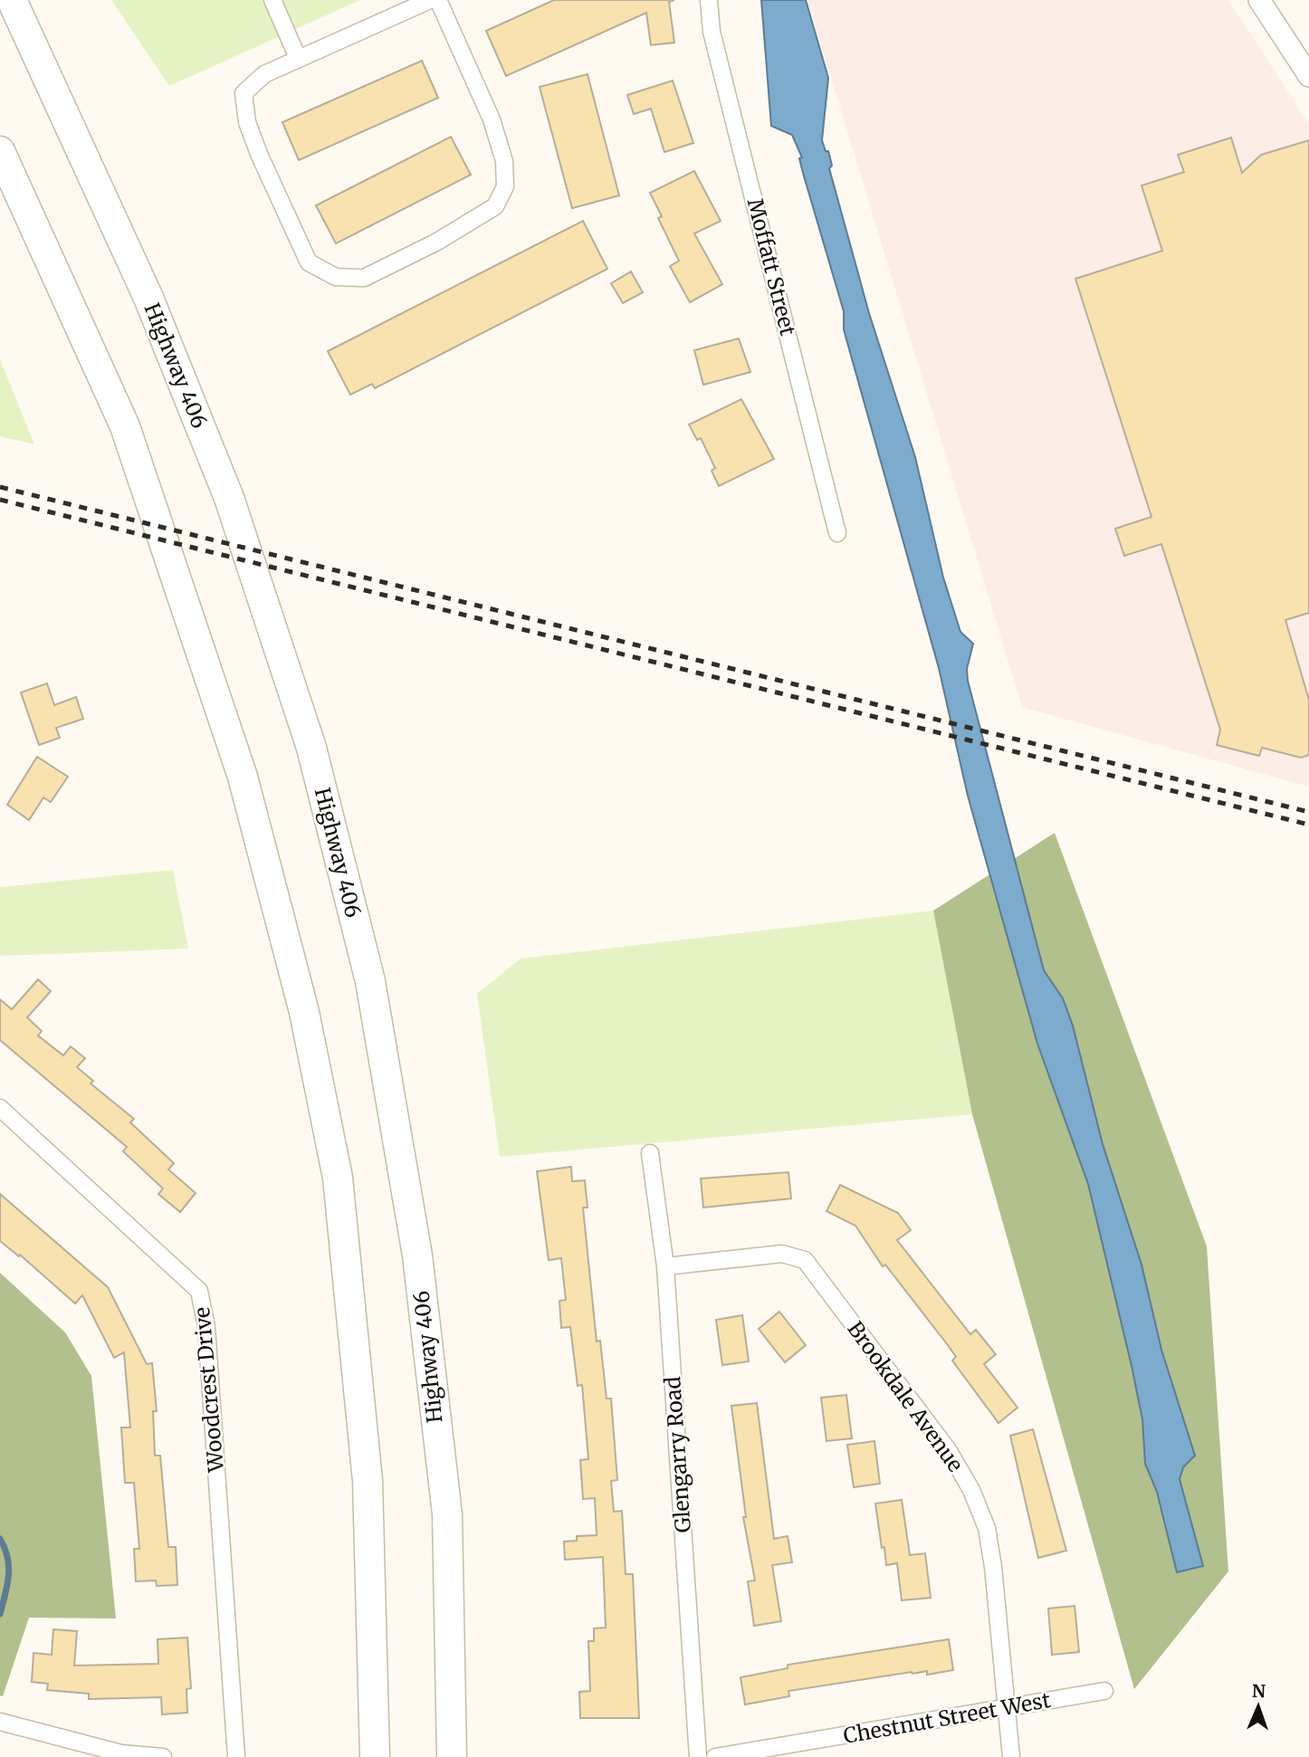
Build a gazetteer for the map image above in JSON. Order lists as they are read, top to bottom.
{
  "streets": {
    "highway": ["Highway 406"],
    "street": [
      "Moffatt Street",
      "Woodcrest Drive",
      "Brookdale Avenue",
      "Glengarry Road",
      "Chestnut Street West"
    ]
  },
  "crossings": [
    ["Brookdale Avenue", "Glengarry Road"],
    ["Brookdale Avenue", "Chestnut Street West"]
  ],
  "north": "top"
}
